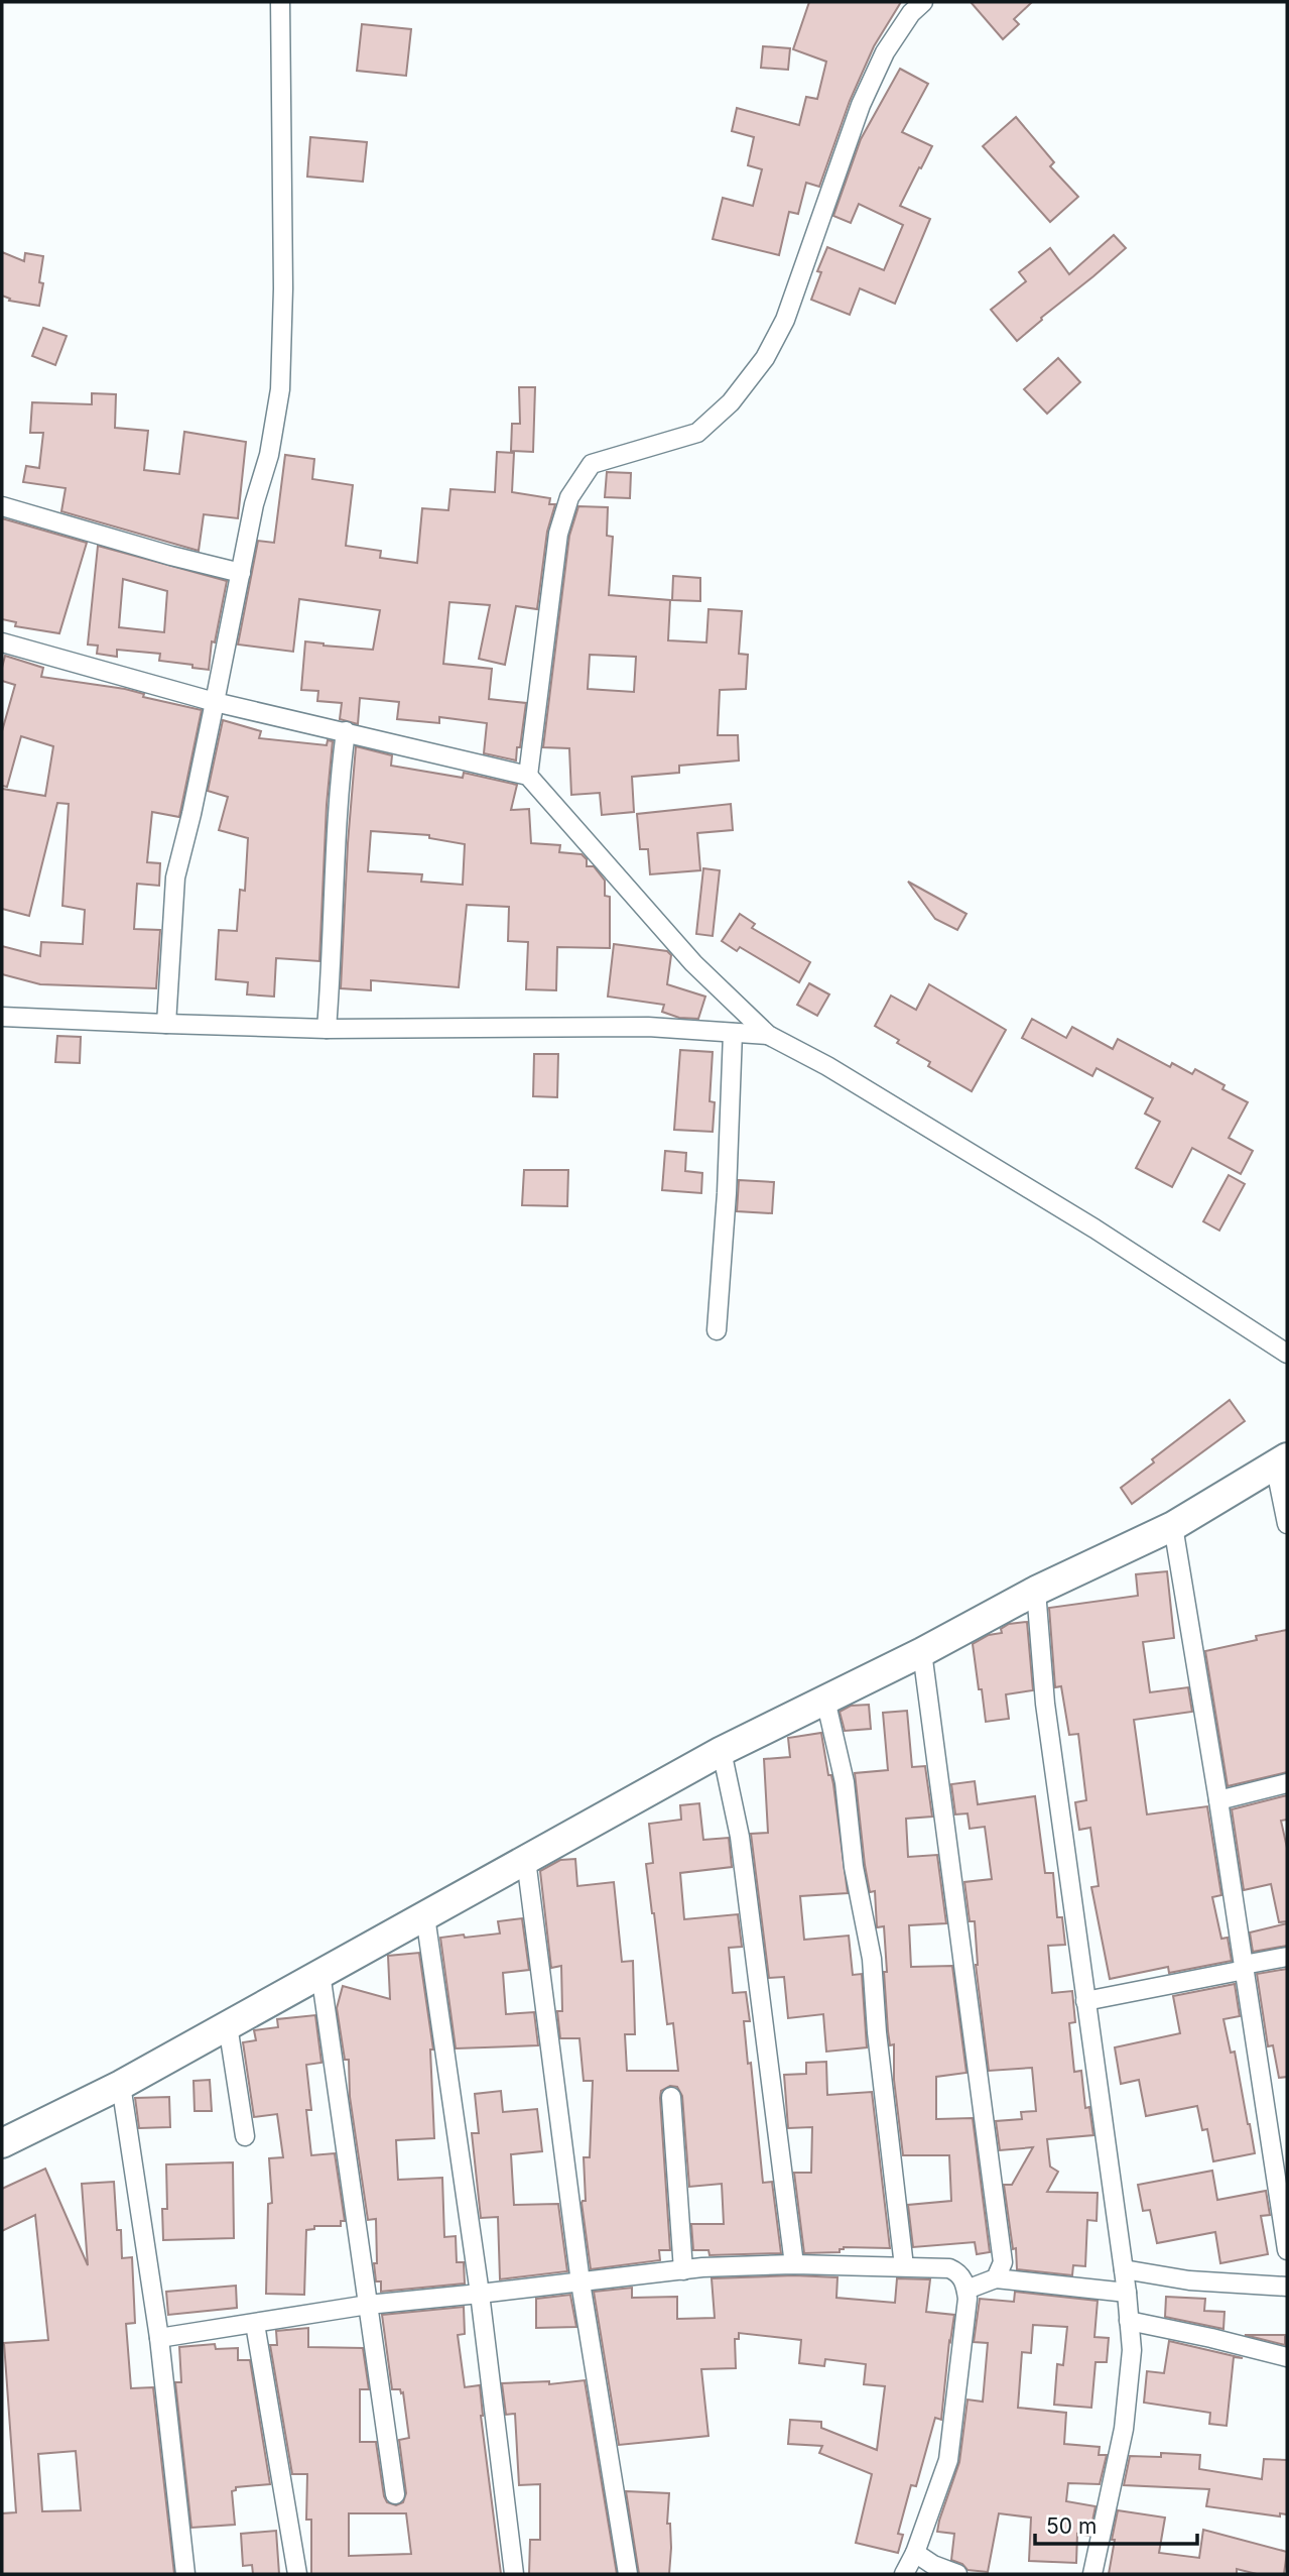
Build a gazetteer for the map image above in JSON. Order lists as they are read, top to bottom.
{
  "scale_bar": "50 m"
}
